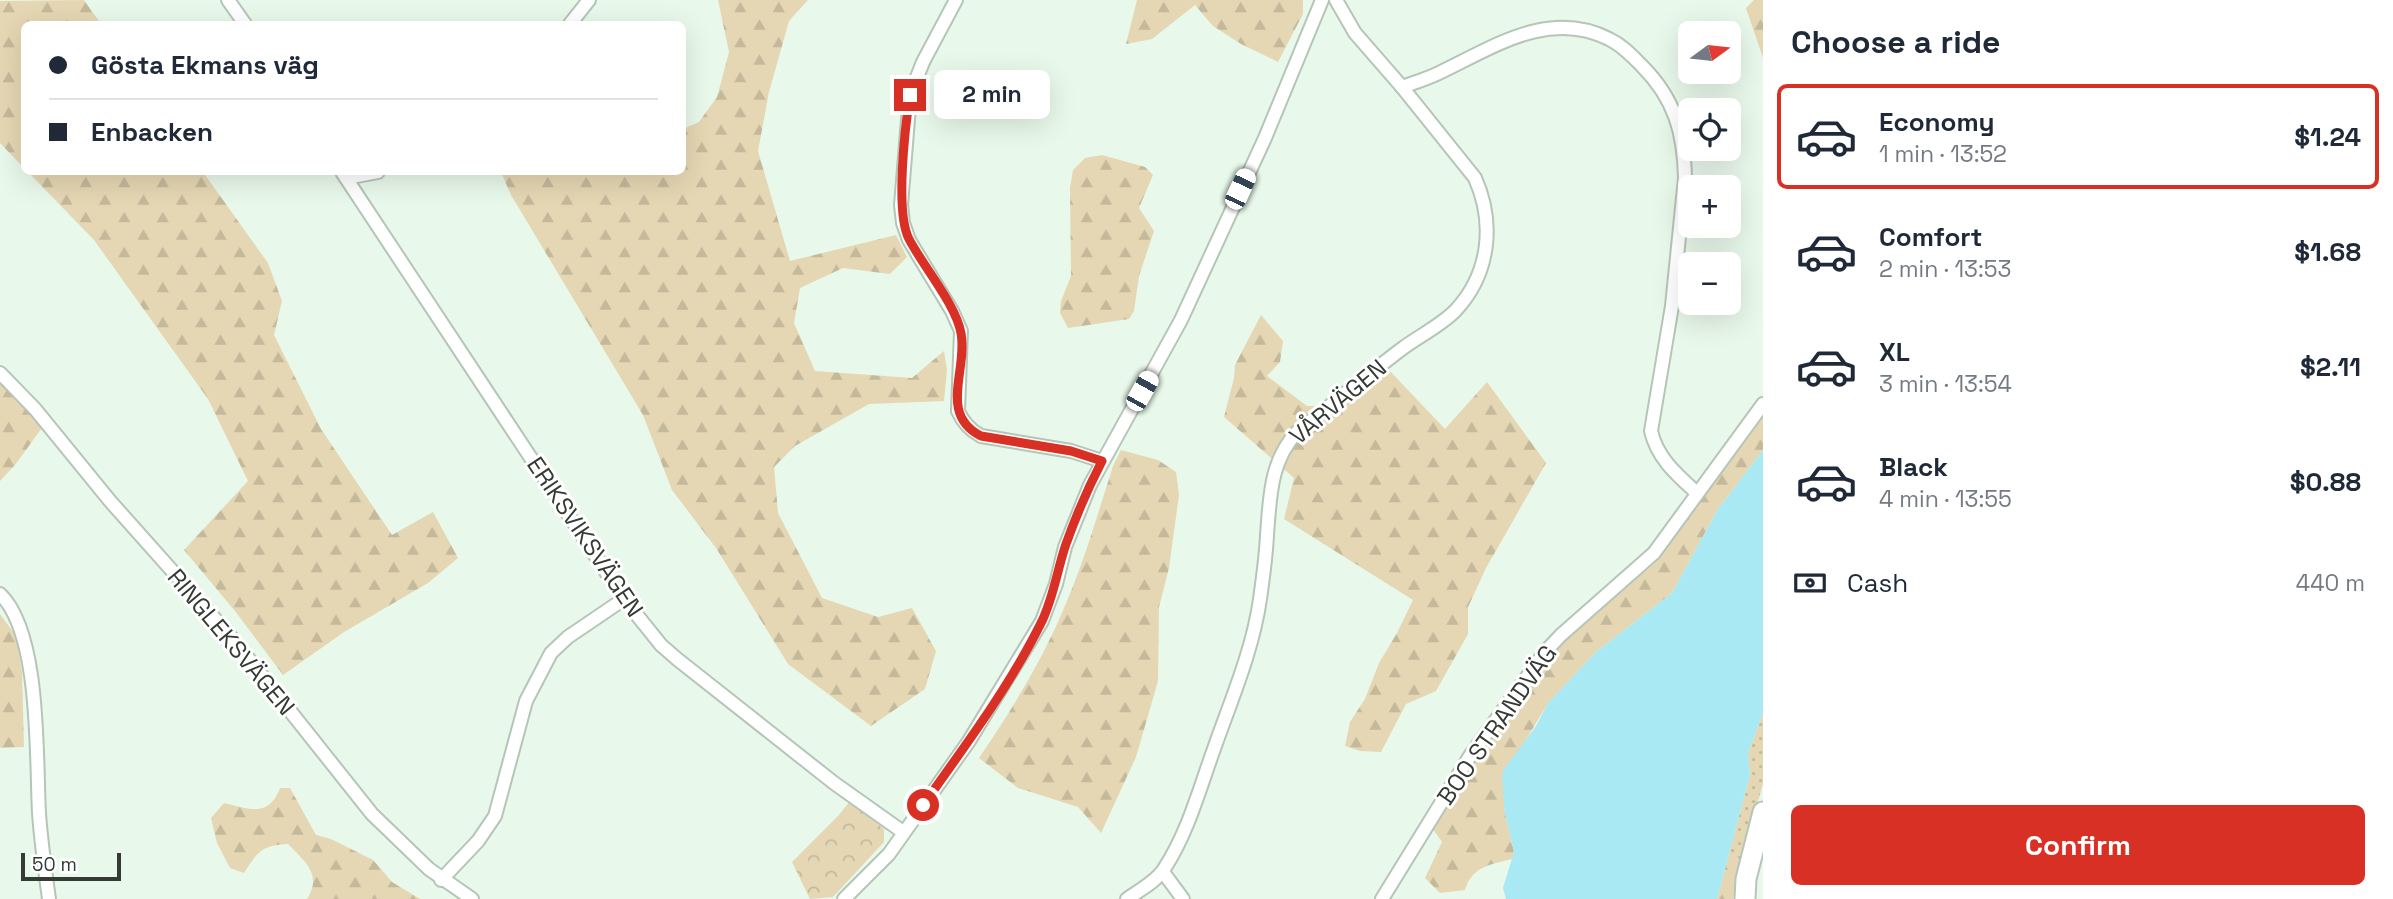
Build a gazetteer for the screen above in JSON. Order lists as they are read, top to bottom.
{
  "streets": {
    "street": [
      "VÅRVÄGEN",
      "ERIKSVIKSVÄGEN",
      "RINGLEKSVÄGEN",
      "BOO STRANDVÄG"
    ]
  },
  "scale_bar": "50 m",
  "north": "right",
  "page": {
    "heading": "Choose a ride",
    "map_buttons": ["+", "−"],
    "banner": ["Gösta Ekmans väg", "Enbacken"],
    "bubble": "2 min",
    "list": [
      {
        "name": "Economy",
        "note": "1 min · 13:52",
        "value": "$1.24"
      },
      {
        "name": "Comfort",
        "note": "2 min · 13:53",
        "value": "$1.68"
      },
      {
        "name": "XL",
        "note": "3 min · 13:54",
        "value": "$2.11"
      },
      {
        "name": "Black",
        "note": "4 min · 13:55",
        "value": "$0.88"
      }
    ],
    "pay": ["Cash", "440 m"],
    "buttons": "Confirm",
    "scale": "50 m"
  }
}
